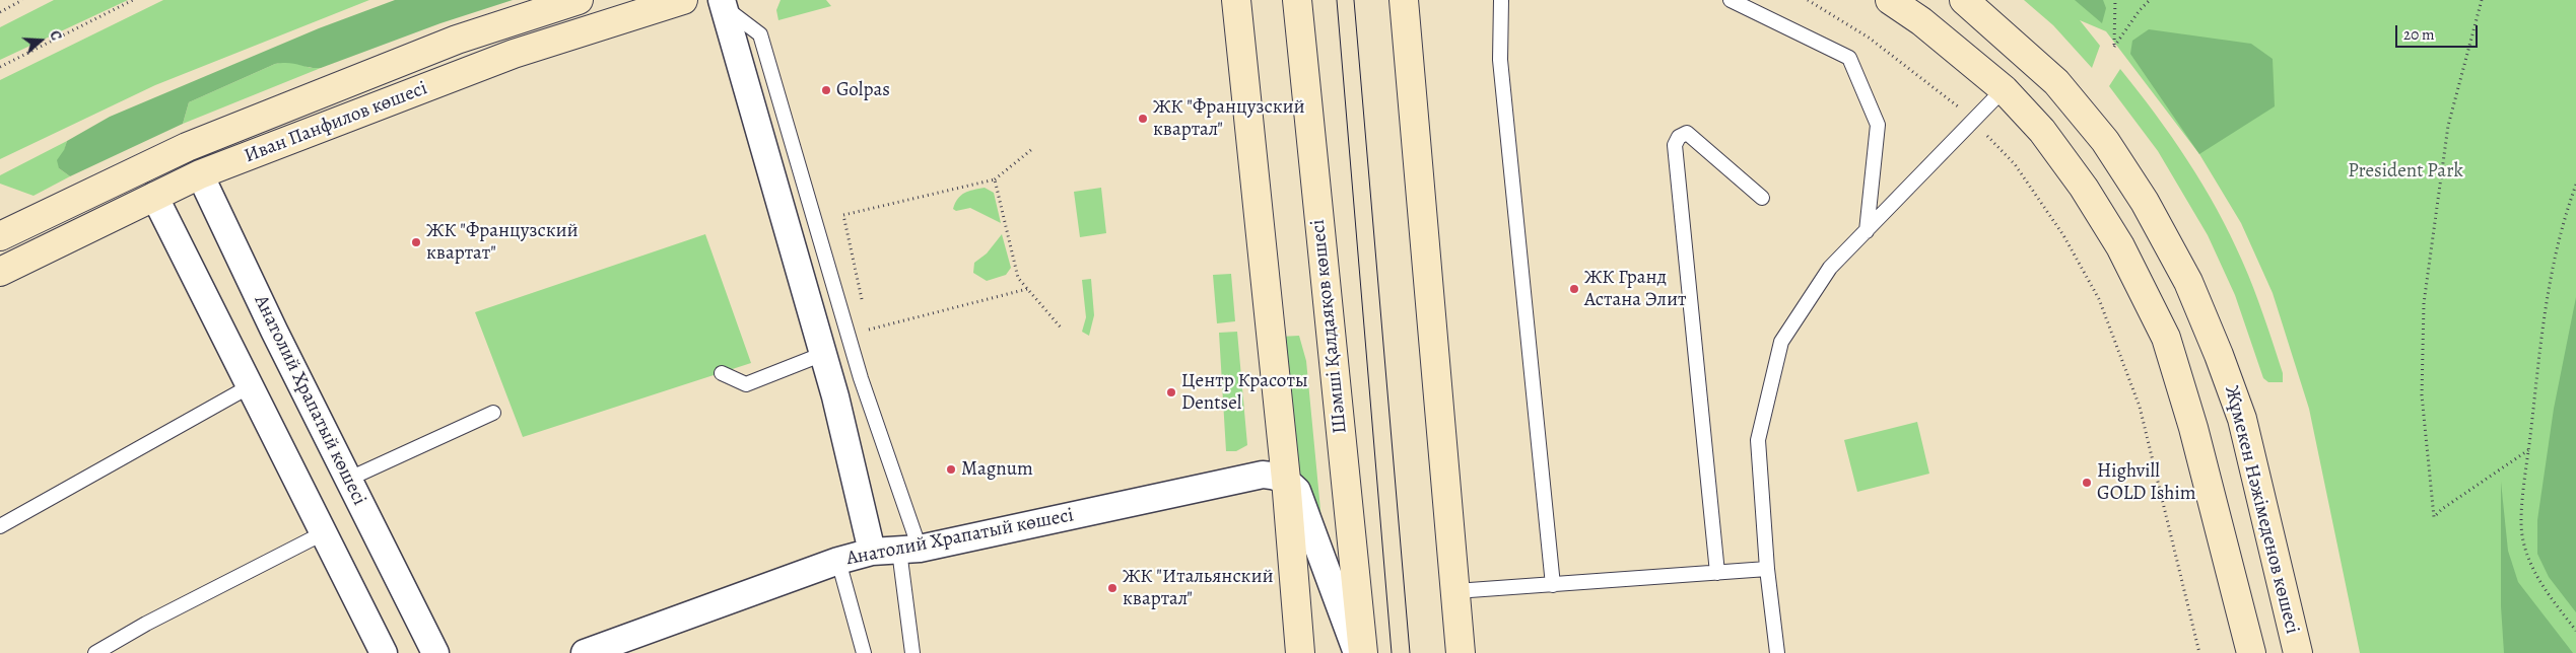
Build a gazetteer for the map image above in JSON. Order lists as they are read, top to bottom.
{
  "streets": {
    "main road": [
      "Иван Панфилов көшесі",
      "Шәмші Қалдаяқов көшесі",
      "Анатолий Храпатый көшесі",
      "Жұмекен Нәжімеденов көшесі"
    ]
  },
  "crossings": [
    ["Иван Панфилов көшесі", "Анатолий Храпатый көшесі"]
  ],
  "parks": ["President Park"],
  "places": [
    "Golpas",
    "ЖК \"Французский квартал\"",
    "ЖК \"Французский квартат\"",
    "ЖК Гранд Астана Элит",
    "Центр Красоты Dentsel",
    "Magnum",
    "Highvill GOLD Ishim",
    "ЖК \"Итальянский квартал\""
  ],
  "scale_bar": "20 m",
  "north": "right"
}
